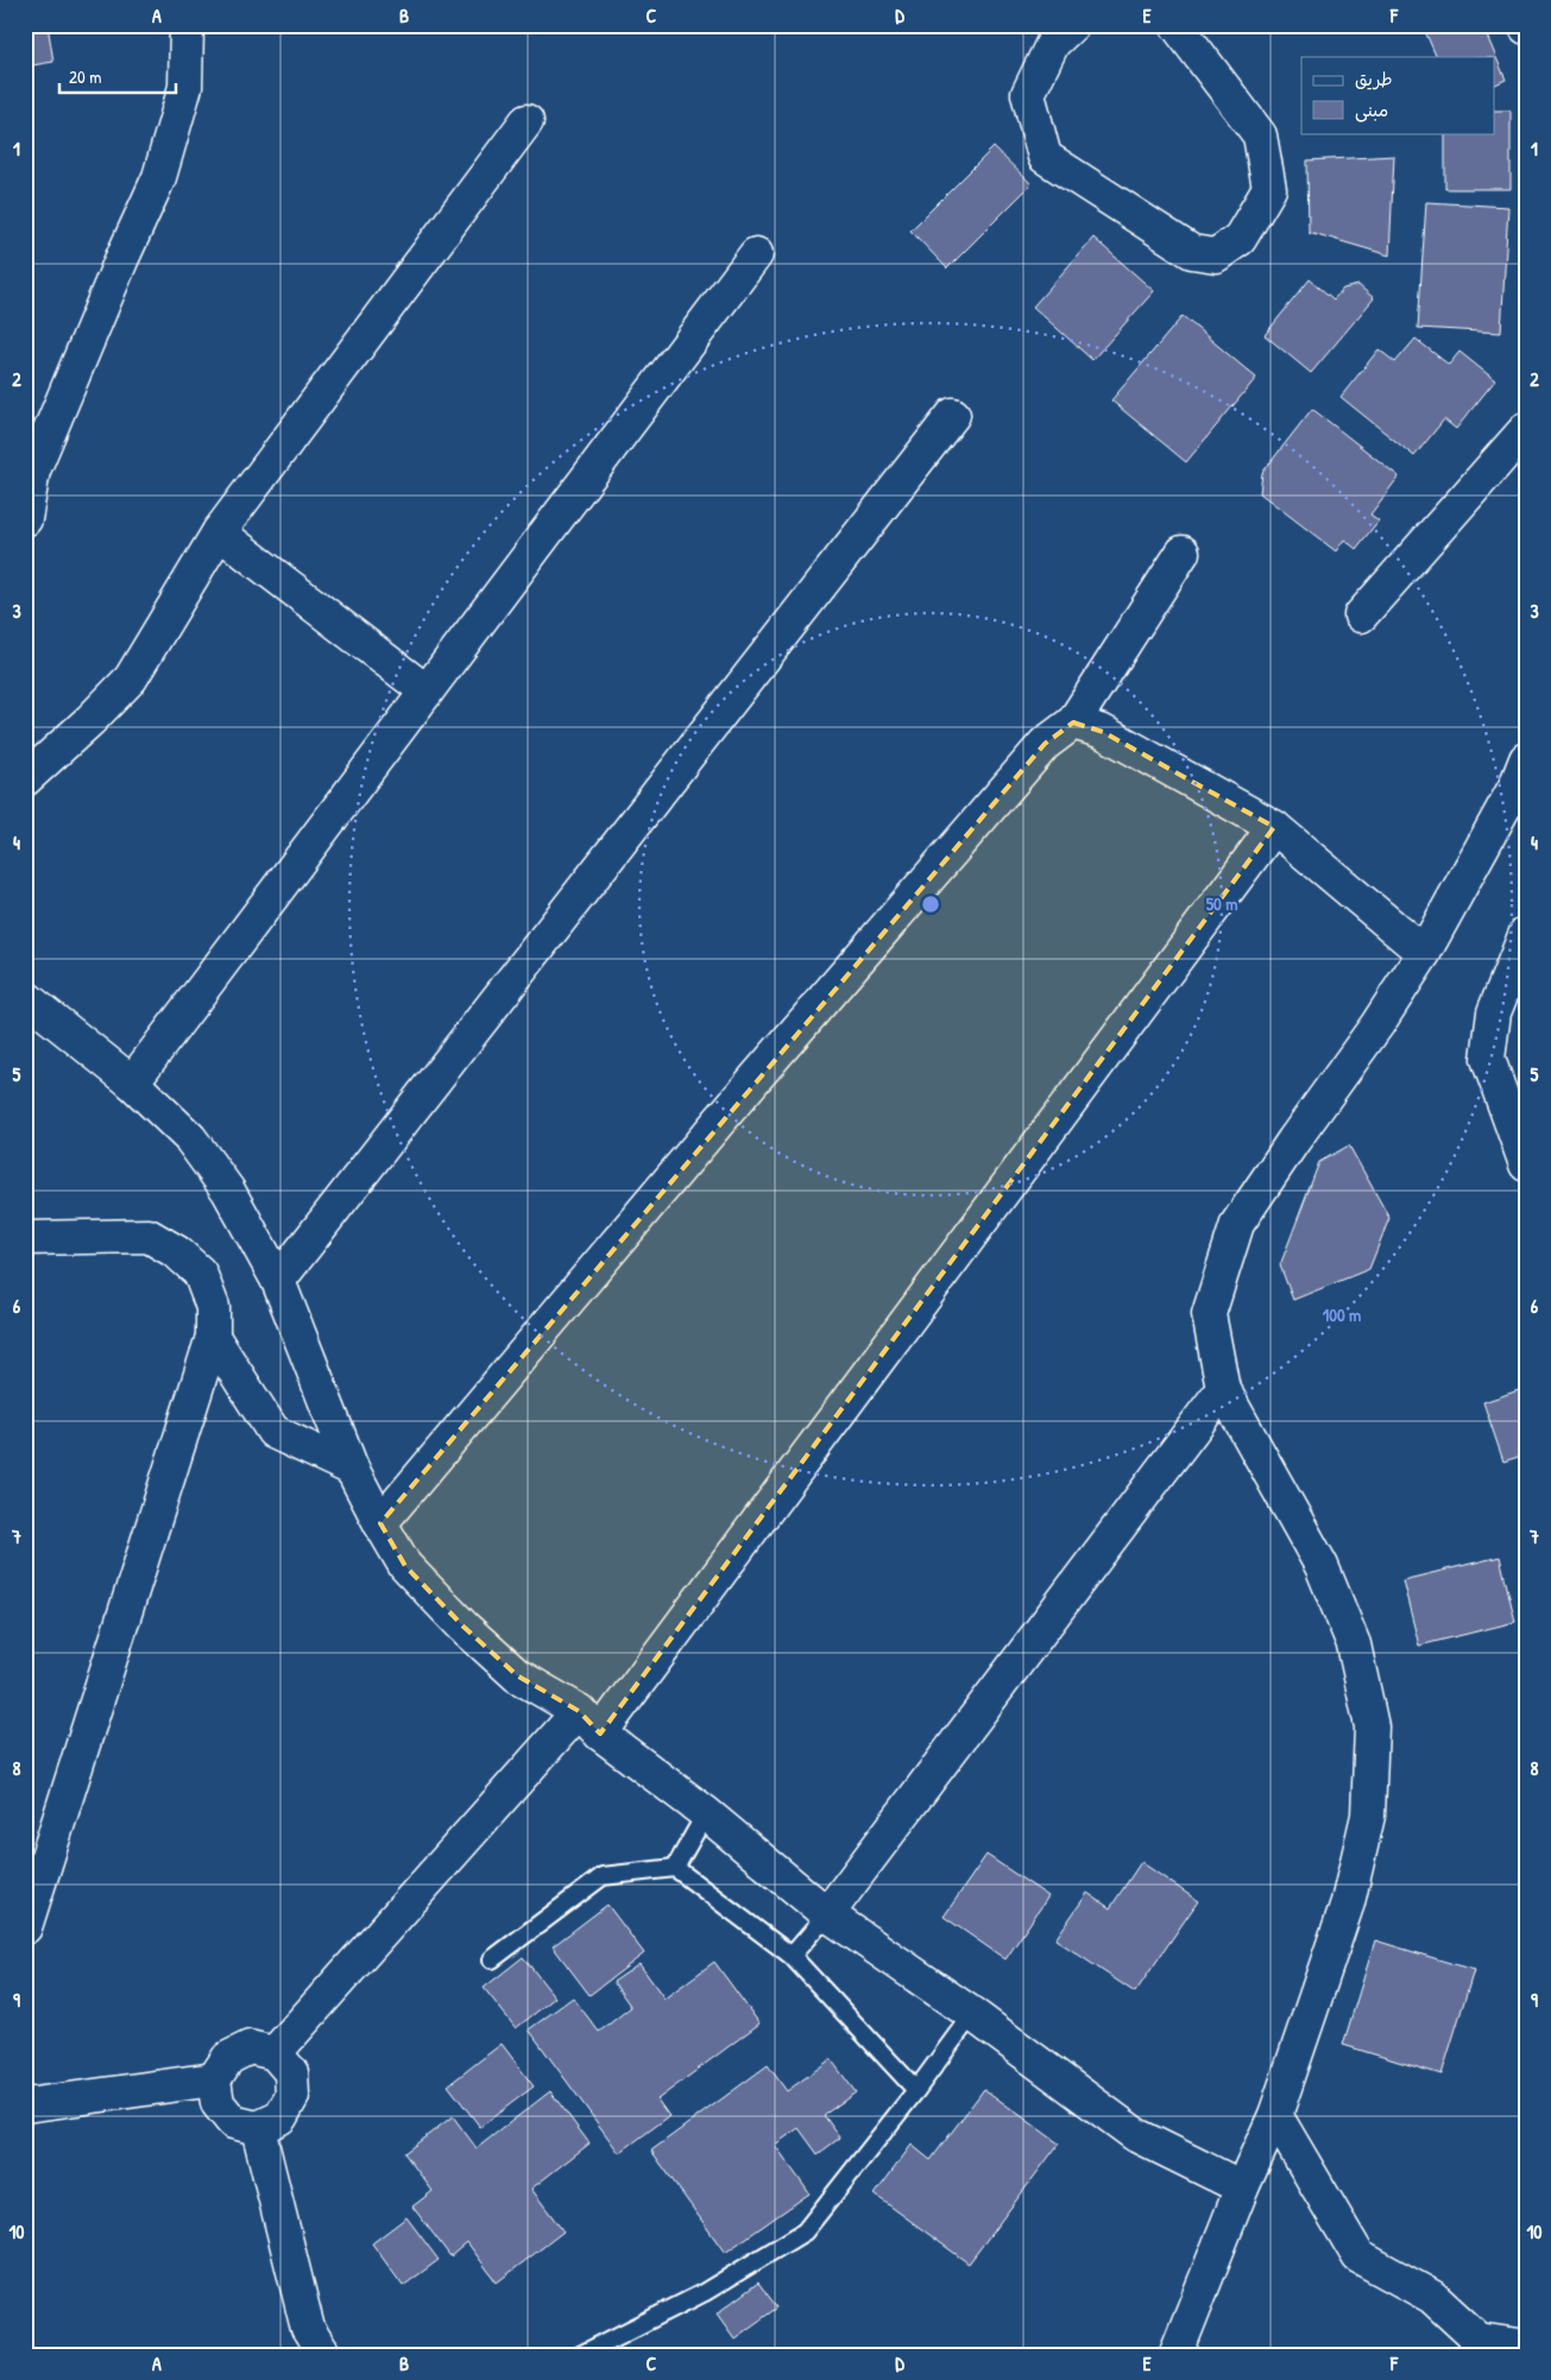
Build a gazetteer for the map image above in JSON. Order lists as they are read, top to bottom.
{
  "legend": ["طريق", "مبنى"],
  "scale_bar": "20 m",
  "grid": {
    "columns": [
      "A",
      "B",
      "C",
      "D",
      "E",
      "F"
    ],
    "rows": [
      "1",
      "2",
      "3",
      "4",
      "5",
      "6",
      "7",
      "8",
      "9",
      "10"
    ]
  },
  "rings": ["50 m", "100 m"]
}
